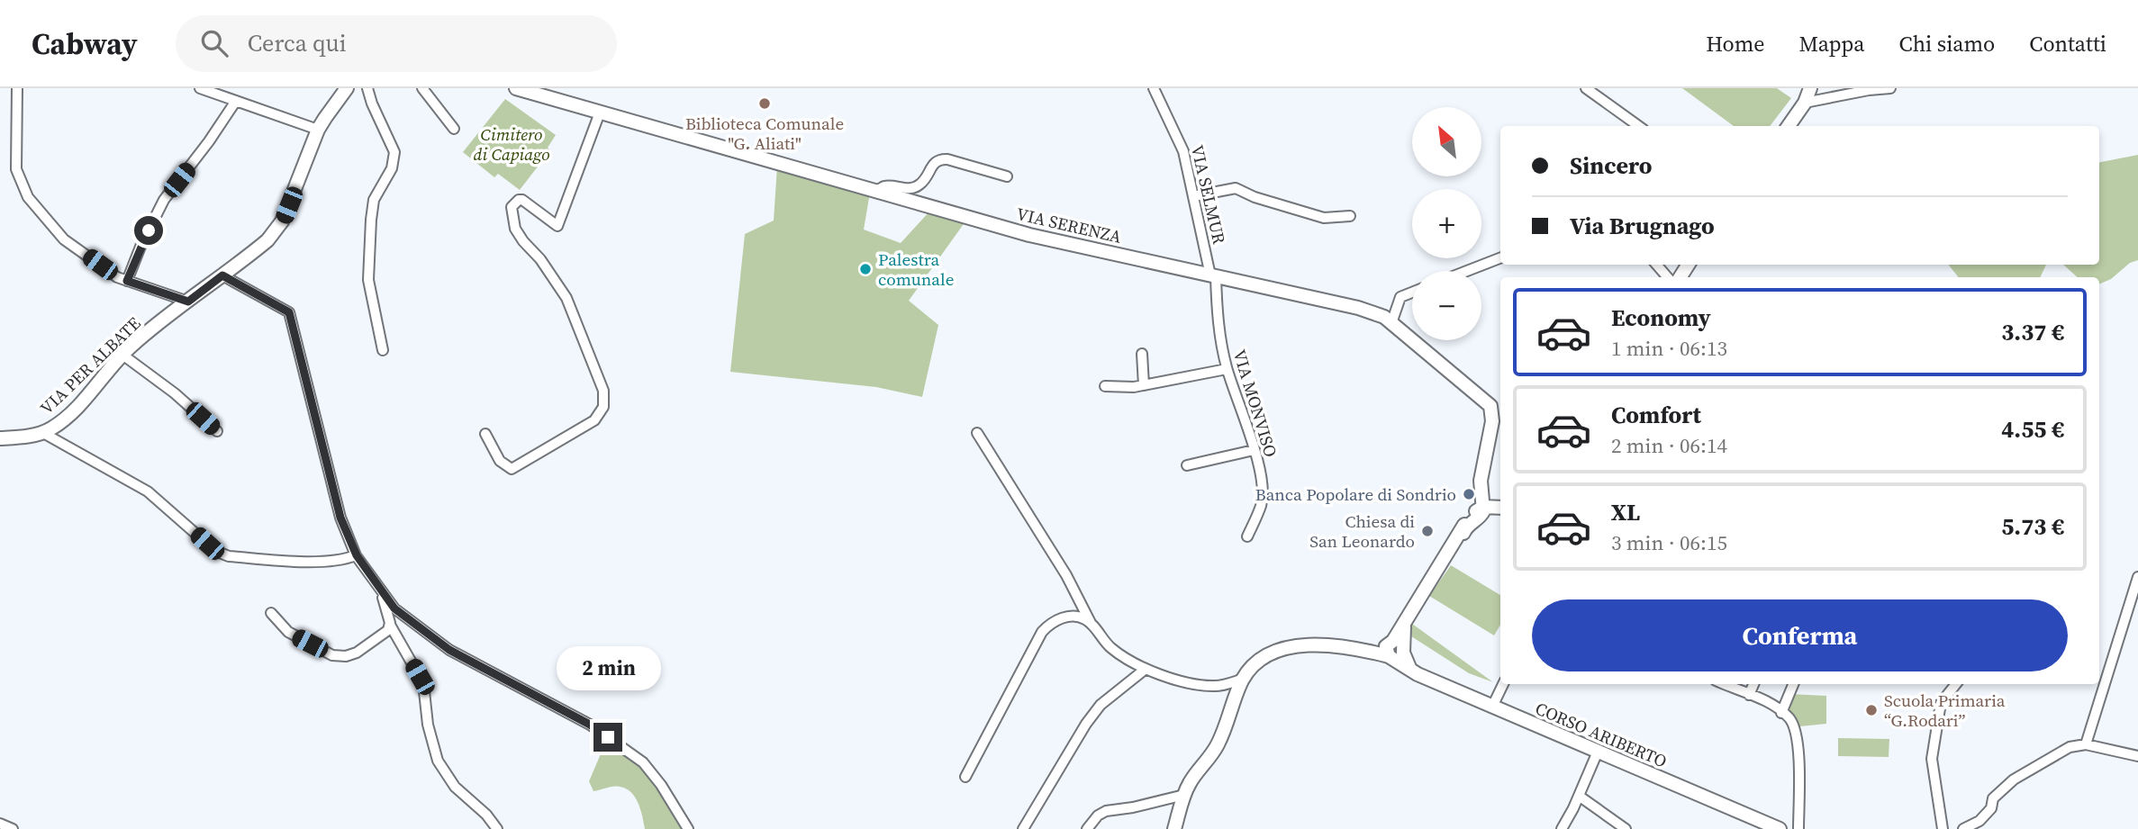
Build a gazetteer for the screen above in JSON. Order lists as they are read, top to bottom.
{
  "streets": {
    "street": [
      "VIA SELMUR",
      "VIA SERENZA",
      "VIA PER ALBATE",
      "VIA MONVISO",
      "CORSO ARIBERTO"
    ]
  },
  "crossings": [
    ["VIA SELMUR", "VIA SERENZA"],
    ["VIA SELMUR", "VIA MONVISO"],
    ["VIA SERENZA", "VIA MONVISO"]
  ],
  "parks": ["Cimitero di Capiago"],
  "places": [
    "Biblioteca Comunale \"G. Aliati\"",
    "Palestra comunale",
    "Banca Popolare di Sondrio",
    "Chiesa di San Leonardo",
    "Scuola Primaria “G.Rodari”"
  ],
  "north": "top left",
  "page": {
    "header": "Cabway",
    "search": "Cerca qui",
    "nav": [
      "Home",
      "Mappa",
      "Chi siamo",
      "Contatti"
    ],
    "map_buttons": ["+", "−"],
    "banner": ["Sincero", "Via Brugnago"],
    "list": [
      {
        "name": "Economy",
        "note": "1 min · 06:13",
        "value": "3.37 €"
      },
      {
        "name": "Comfort",
        "note": "2 min · 06:14",
        "value": "4.55 €"
      },
      {
        "name": "XL",
        "note": "3 min · 06:15",
        "value": "5.73 €"
      }
    ],
    "buttons": "Conferma",
    "bubble": "2 min"
  }
}
